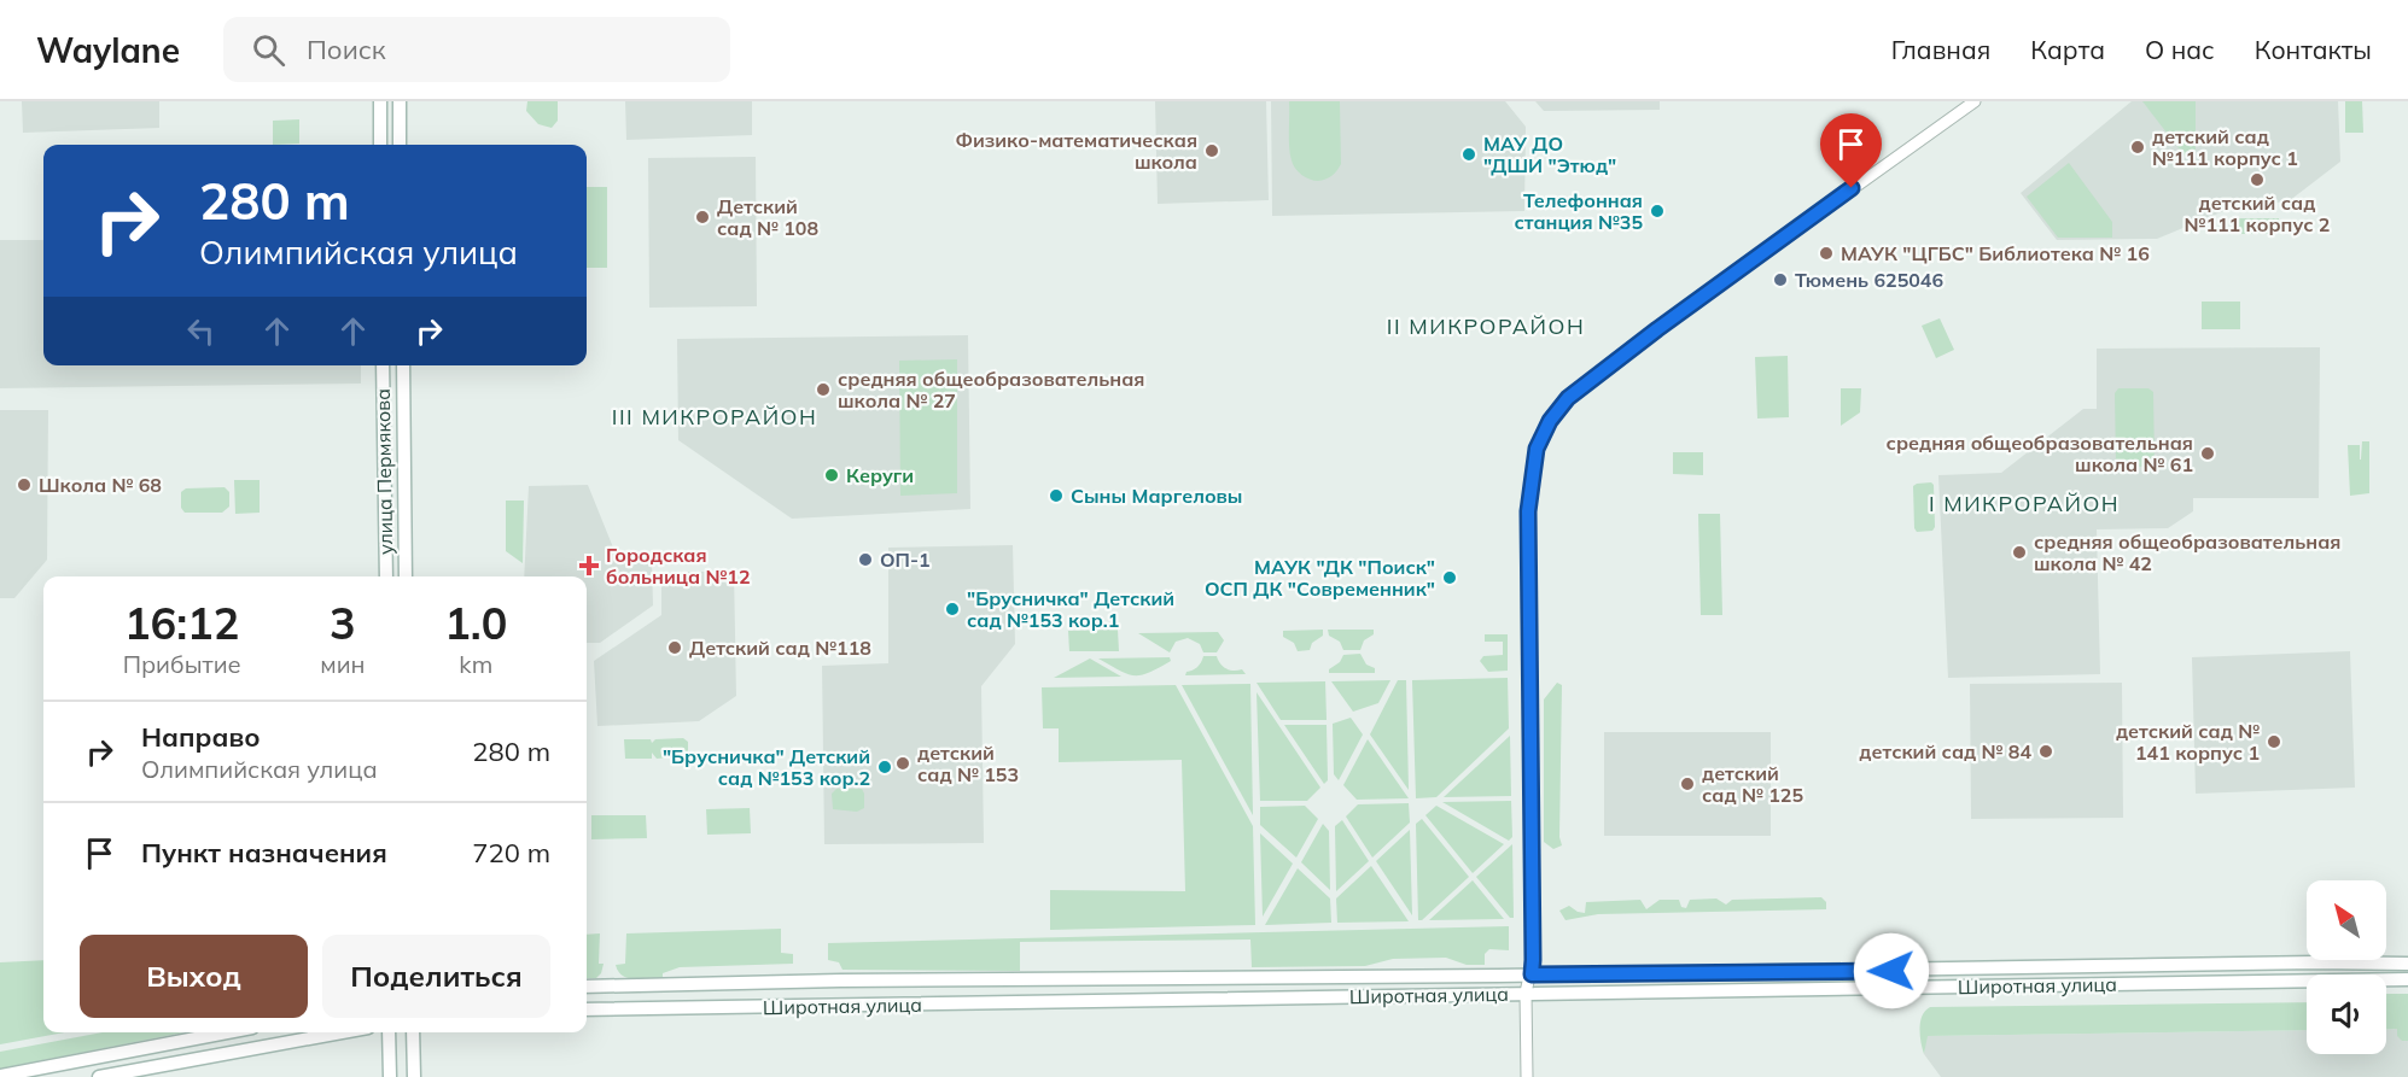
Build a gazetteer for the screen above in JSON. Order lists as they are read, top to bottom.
{
  "streets": {
    "main road": ["улица Пермякова", "Широтная улица"]
  },
  "districts": ["II МИКРОРАЙОН", "III МИКРОРАЙОН", "I МИКРОРАЙОН"],
  "places": {
    "other": [
      "детский сад №111 корпус 1",
      "Физико-математическая школа",
      "МАУ ДО \"ДШИ \"Этюд\"",
      "детский сад №111 корпус 2",
      "Телефонная станция №35",
      "Детский сад № 108",
      "МАУК \"ЦГБС\" Библиотека № 16",
      "Тюмень 625046",
      "средняя общеобразовательная школа № 27",
      "средняя общеобразовательная школа № 61",
      "Керуги",
      "Школа № 68",
      "Сыны Маргеловы",
      "средняя общеобразовательная школа № 42",
      "ОП-1",
      "МАУК \"ДК \"Поиск\" ОСП ДК \"Современник\"",
      "\"Брусничка\" Детский сад №153 кор.1",
      "Детский сад №118",
      "детский сад № 141 корпус 1",
      "детский сад № 84",
      "детский сад № 153",
      "\"Брусничка\" Детский сад №153 кор.2",
      "детский сад № 125"
    ],
    "health": ["Городская больница №12"]
  },
  "north": "top left",
  "page": {
    "header": "Waylane",
    "search": "Поиск",
    "nav": [
      "Главная",
      "Карта",
      "О нас",
      "Контакты"
    ],
    "turn": ["280 m", "Олимпийская улица"],
    "eta": [
      "16:12",
      "Прибытие",
      "3",
      "мин",
      "1.0",
      "km"
    ],
    "list": [
      {
        "name": "Направо",
        "note": "Олимпийская улица",
        "value": "280 m"
      },
      {
        "name": "Пункт назначения",
        "value": "720 m"
      }
    ],
    "buttons": ["Выход", "Поделиться"]
  }
}
